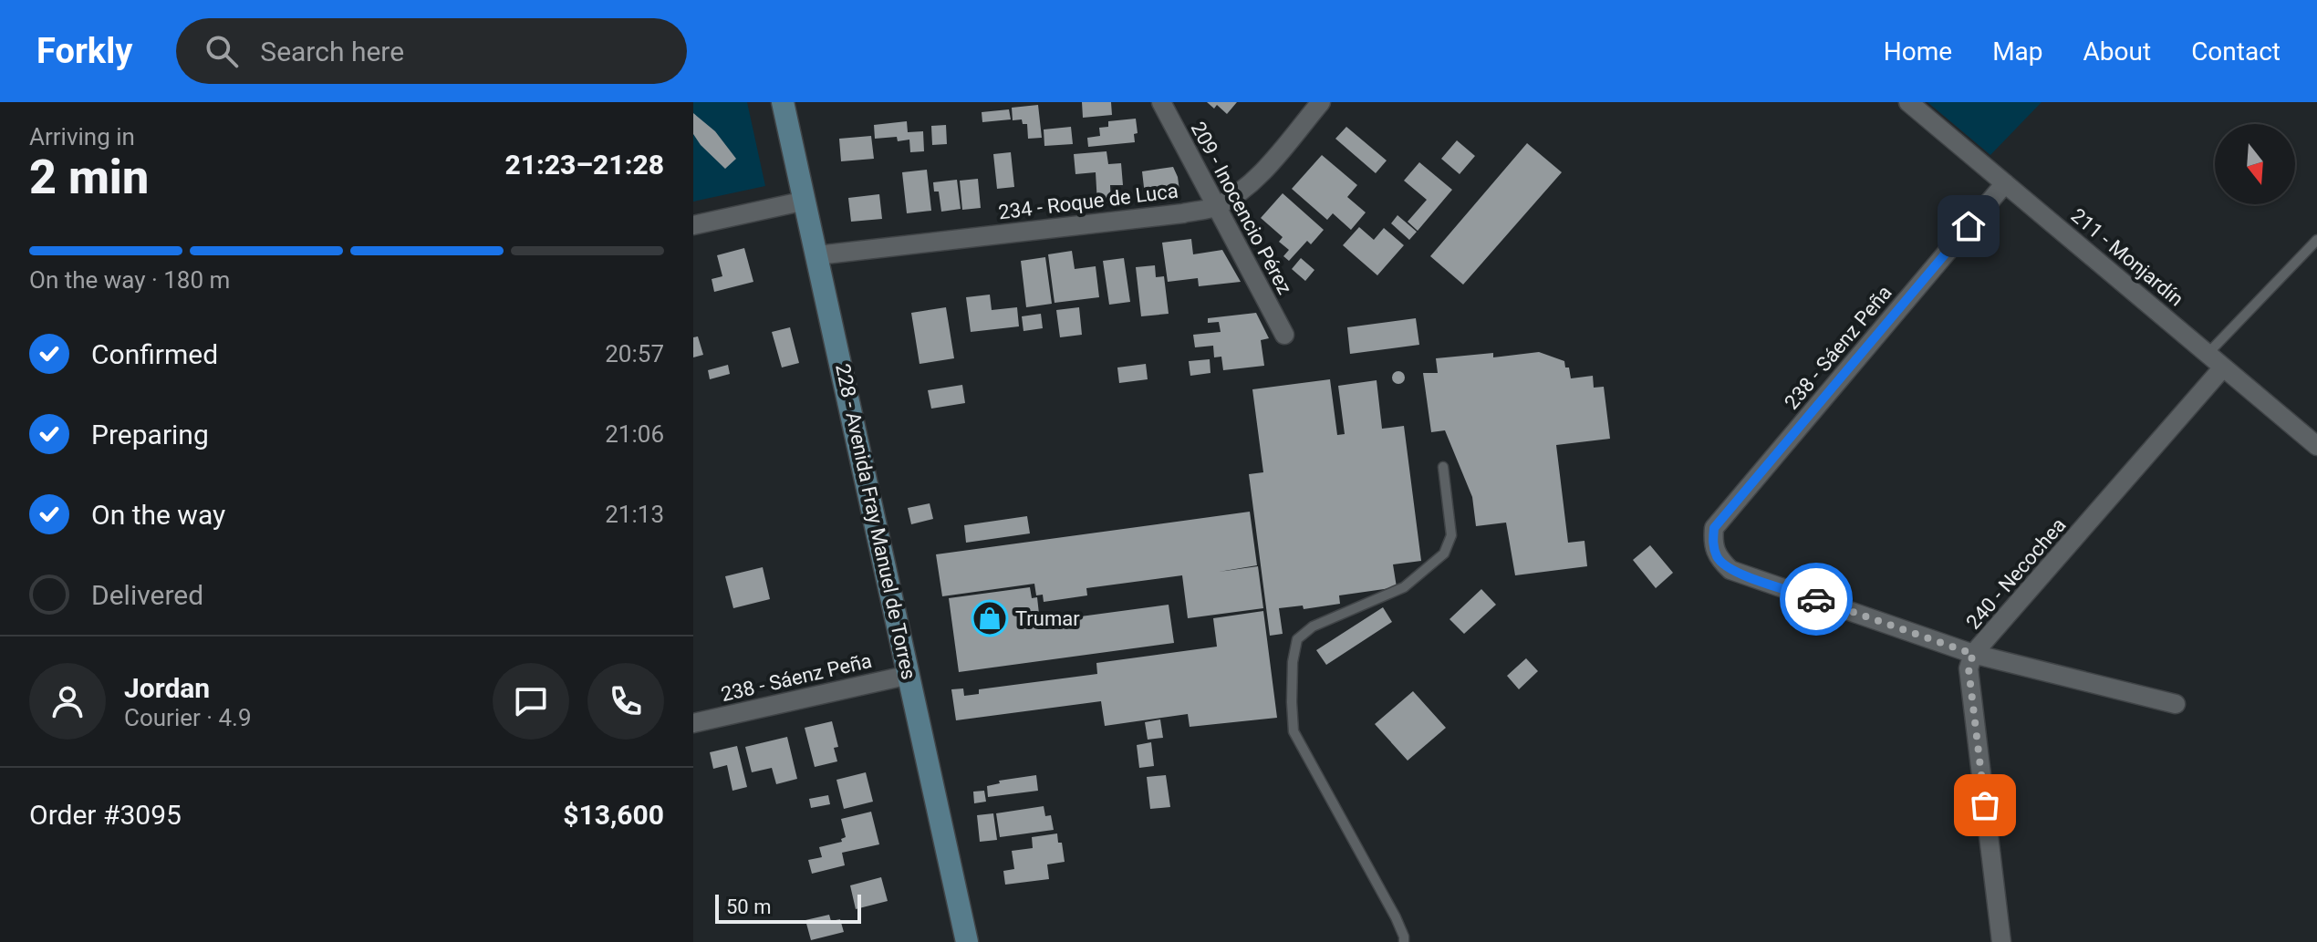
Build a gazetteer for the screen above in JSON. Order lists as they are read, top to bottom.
{
  "streets": {
    "main road": ["228 - Avenida Fray Manuel de Torres"],
    "street": [
      "234 - Roque de Luca",
      "209 - Inocencio Pérez",
      "211 - Monjardín",
      "238 - Sáenz Peña",
      "240 - Necochea"
    ]
  },
  "crossings": [
    ["234 - Roque de Luca", "209 - Inocencio Pérez"],
    ["234 - Roque de Luca", "228 - Avenida Fray Manuel de Torres"],
    ["211 - Monjardín", "238 - Sáenz Peña"],
    ["211 - Monjardín", "240 - Necochea"],
    ["238 - Sáenz Peña", "228 - Avenida Fray Manuel de Torres"],
    ["238 - Sáenz Peña", "240 - Necochea"]
  ],
  "places": {
    "shop": ["Trumar"]
  },
  "scale_bar": "50 m",
  "north": "bottom",
  "page": {
    "header": "Forkly",
    "search": "Search here",
    "nav": [
      "Home",
      "Map",
      "About",
      "Contact"
    ],
    "heading": ["2 min", "Arriving in", "21:23–21:28"],
    "panel": [
      "Jordan",
      "Courier · 4.9",
      "Order #3095",
      "$13,600"
    ],
    "bar": "On the way · 180 m",
    "list": [
      ["Confirmed", "20:57"],
      ["Preparing", "21:06"],
      ["On the way", "21:13"],
      "Delivered"
    ],
    "scale": "50 m"
  }
}
